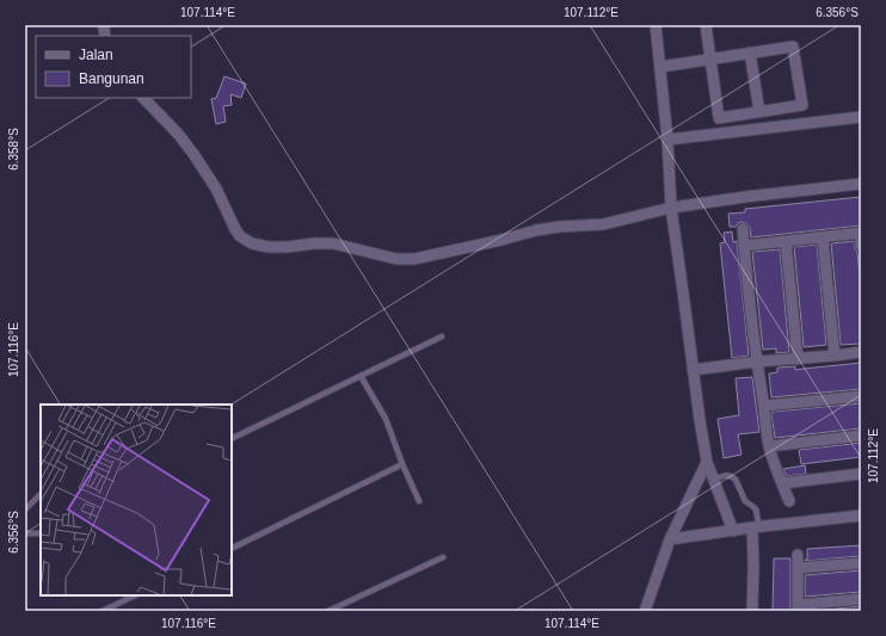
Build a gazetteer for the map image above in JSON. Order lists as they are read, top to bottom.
{
  "legend": ["Jalan", "Bangunan"],
  "coordinates": [
    "107.114°E",
    "107.112°E",
    "6.356°S",
    "6.358°S",
    "107.116°E"
  ]
}
